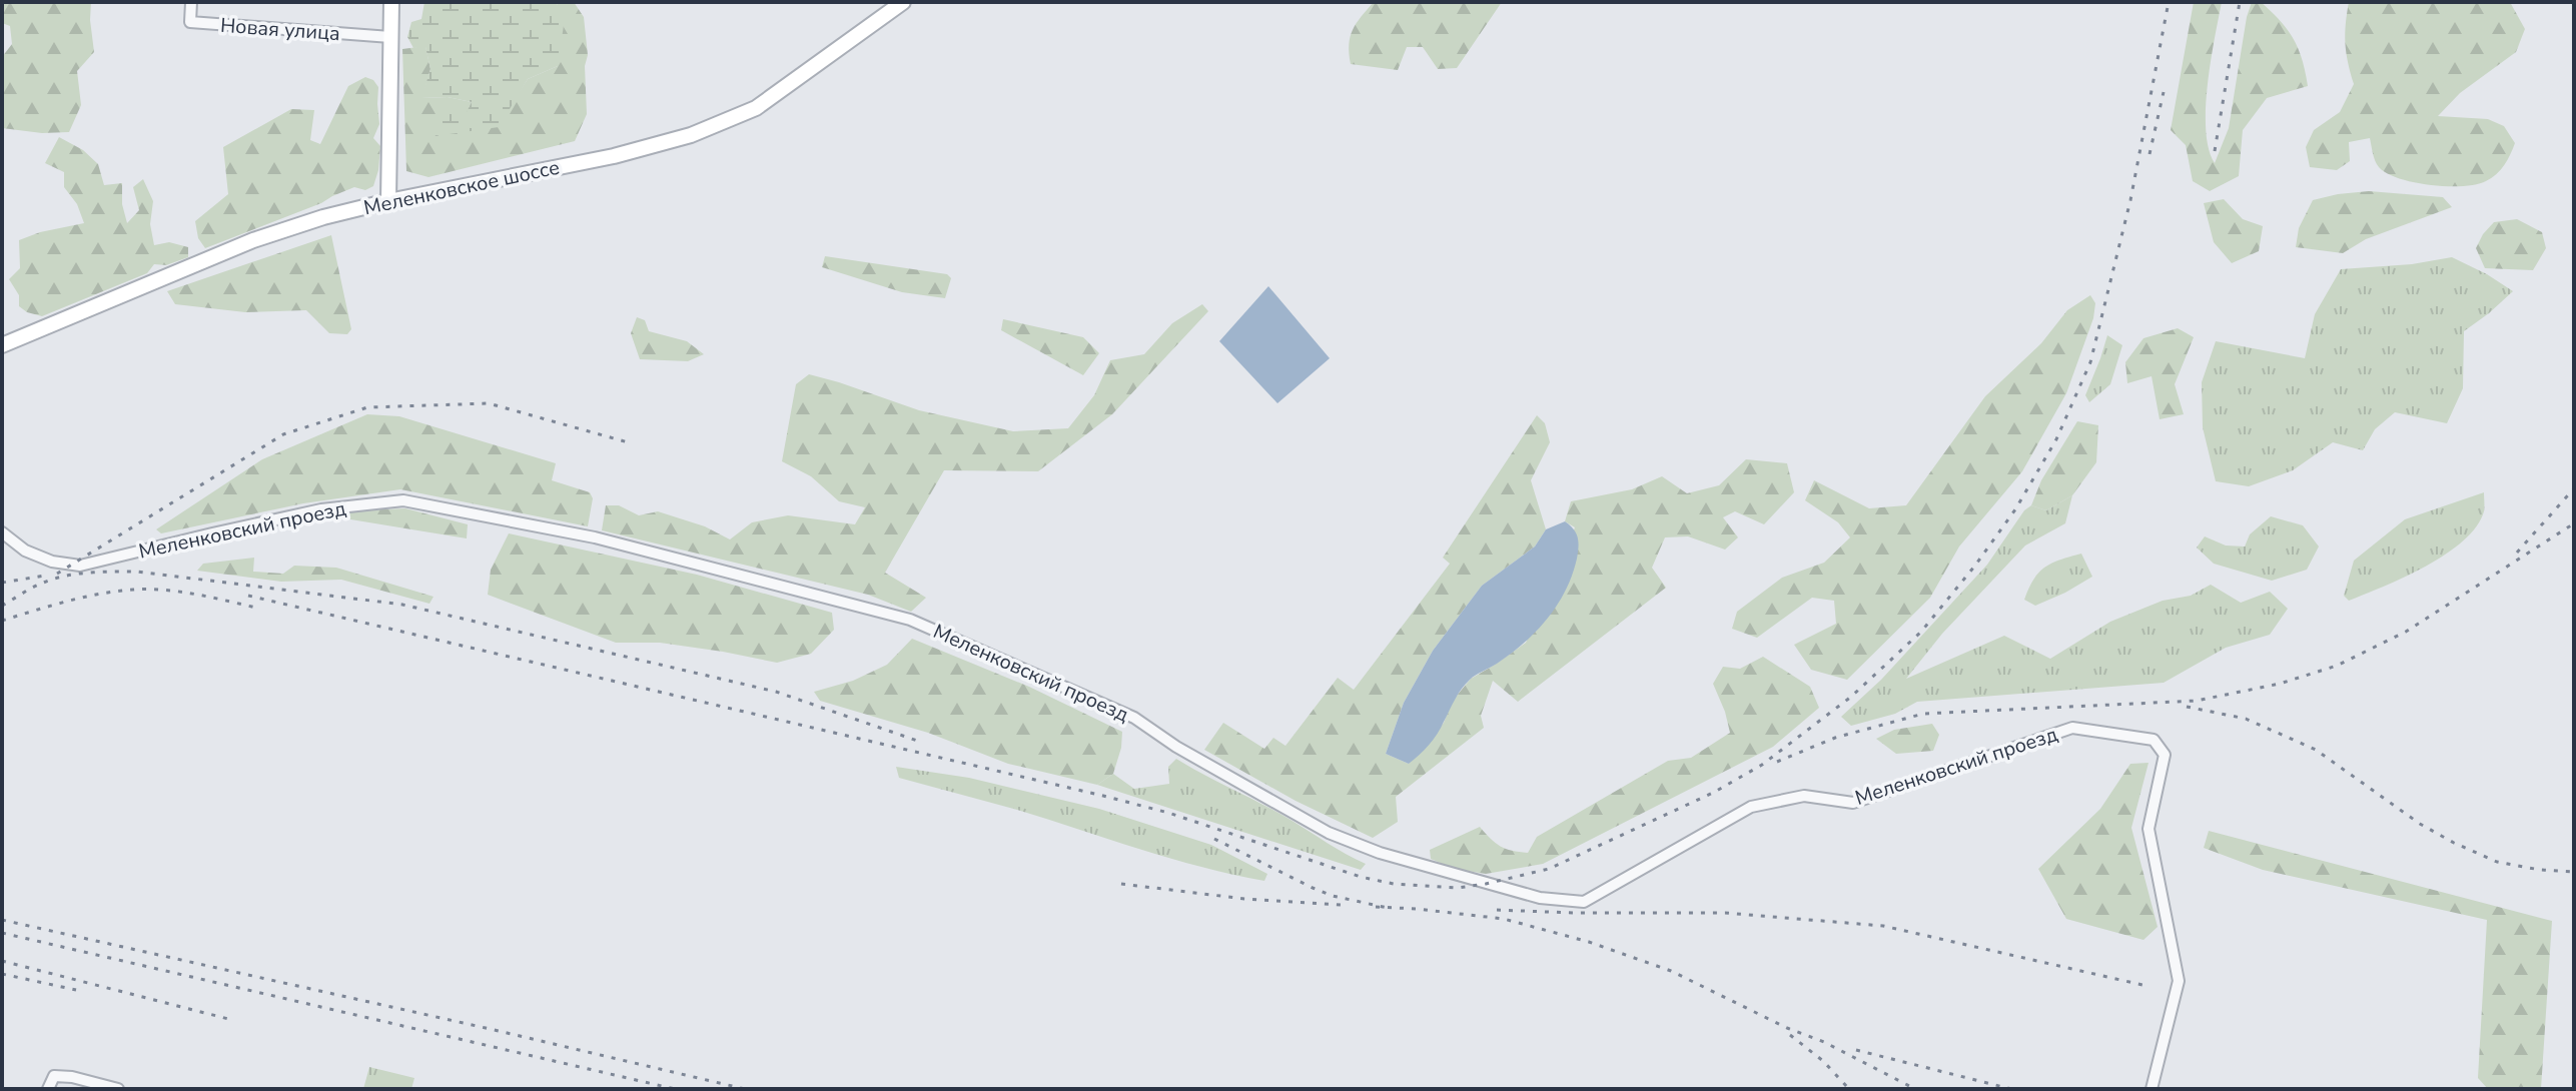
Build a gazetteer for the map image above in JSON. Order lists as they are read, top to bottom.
{
  "streets": {
    "main road": ["Меленковское шоссе"],
    "street": ["Новая улица", "Меленковский проезд"]
  }
}
